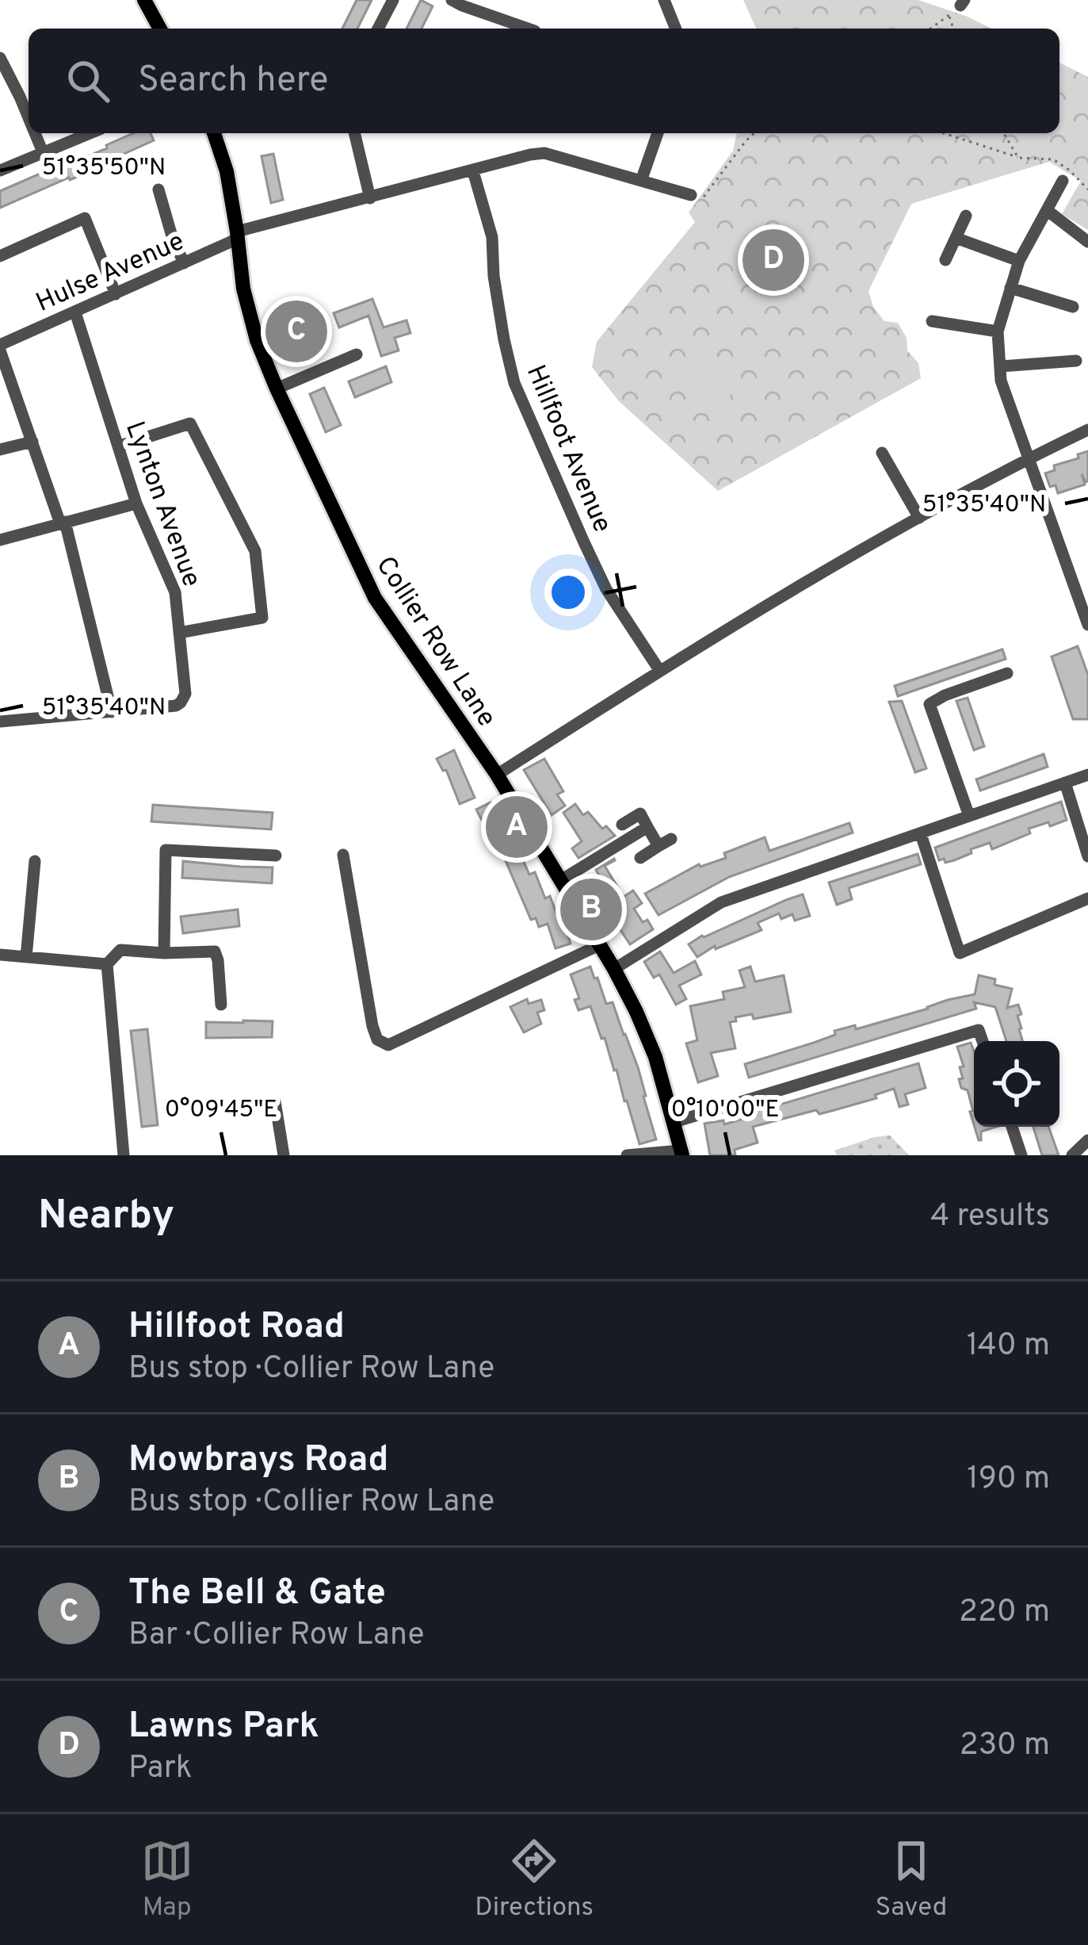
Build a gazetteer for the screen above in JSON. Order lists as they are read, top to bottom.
{
  "streets": {
    "main road": ["Collier Row Lane"],
    "street": ["Hulse Avenue", "Hillfoot Avenue", "Lynton Avenue"]
  },
  "crossings": [
    ["Hulse Avenue", "Hillfoot Avenue"],
    ["Hulse Avenue", "Lynton Avenue"],
    ["Hulse Avenue", "Collier Row Lane"]
  ],
  "page": {
    "search": "Search here",
    "pins": [
      "D",
      "C",
      "A",
      "B"
    ],
    "heading": ["Nearby", "4 results"],
    "list": [
      {
        "mark": "A",
        "name": "Hillfoot Road",
        "note": "Bus stop · Collier Row Lane",
        "value": "140 m"
      },
      {
        "mark": "B",
        "name": "Mowbrays Road",
        "note": "Bus stop · Collier Row Lane",
        "value": "190 m"
      },
      {
        "mark": "C",
        "name": "The Bell & Gate",
        "note": "Bar · Collier Row Lane",
        "value": "220 m"
      },
      {
        "mark": "D",
        "name": "Lawns Park",
        "note": "Park",
        "value": "230 m"
      }
    ],
    "nav": ["Map", "Directions", "Saved"]
  },
  "coordinates": [
    "51°35'50\"N",
    "51°35'40\"N",
    "0°09'45\"E",
    "0°10'00\"E"
  ]
}
